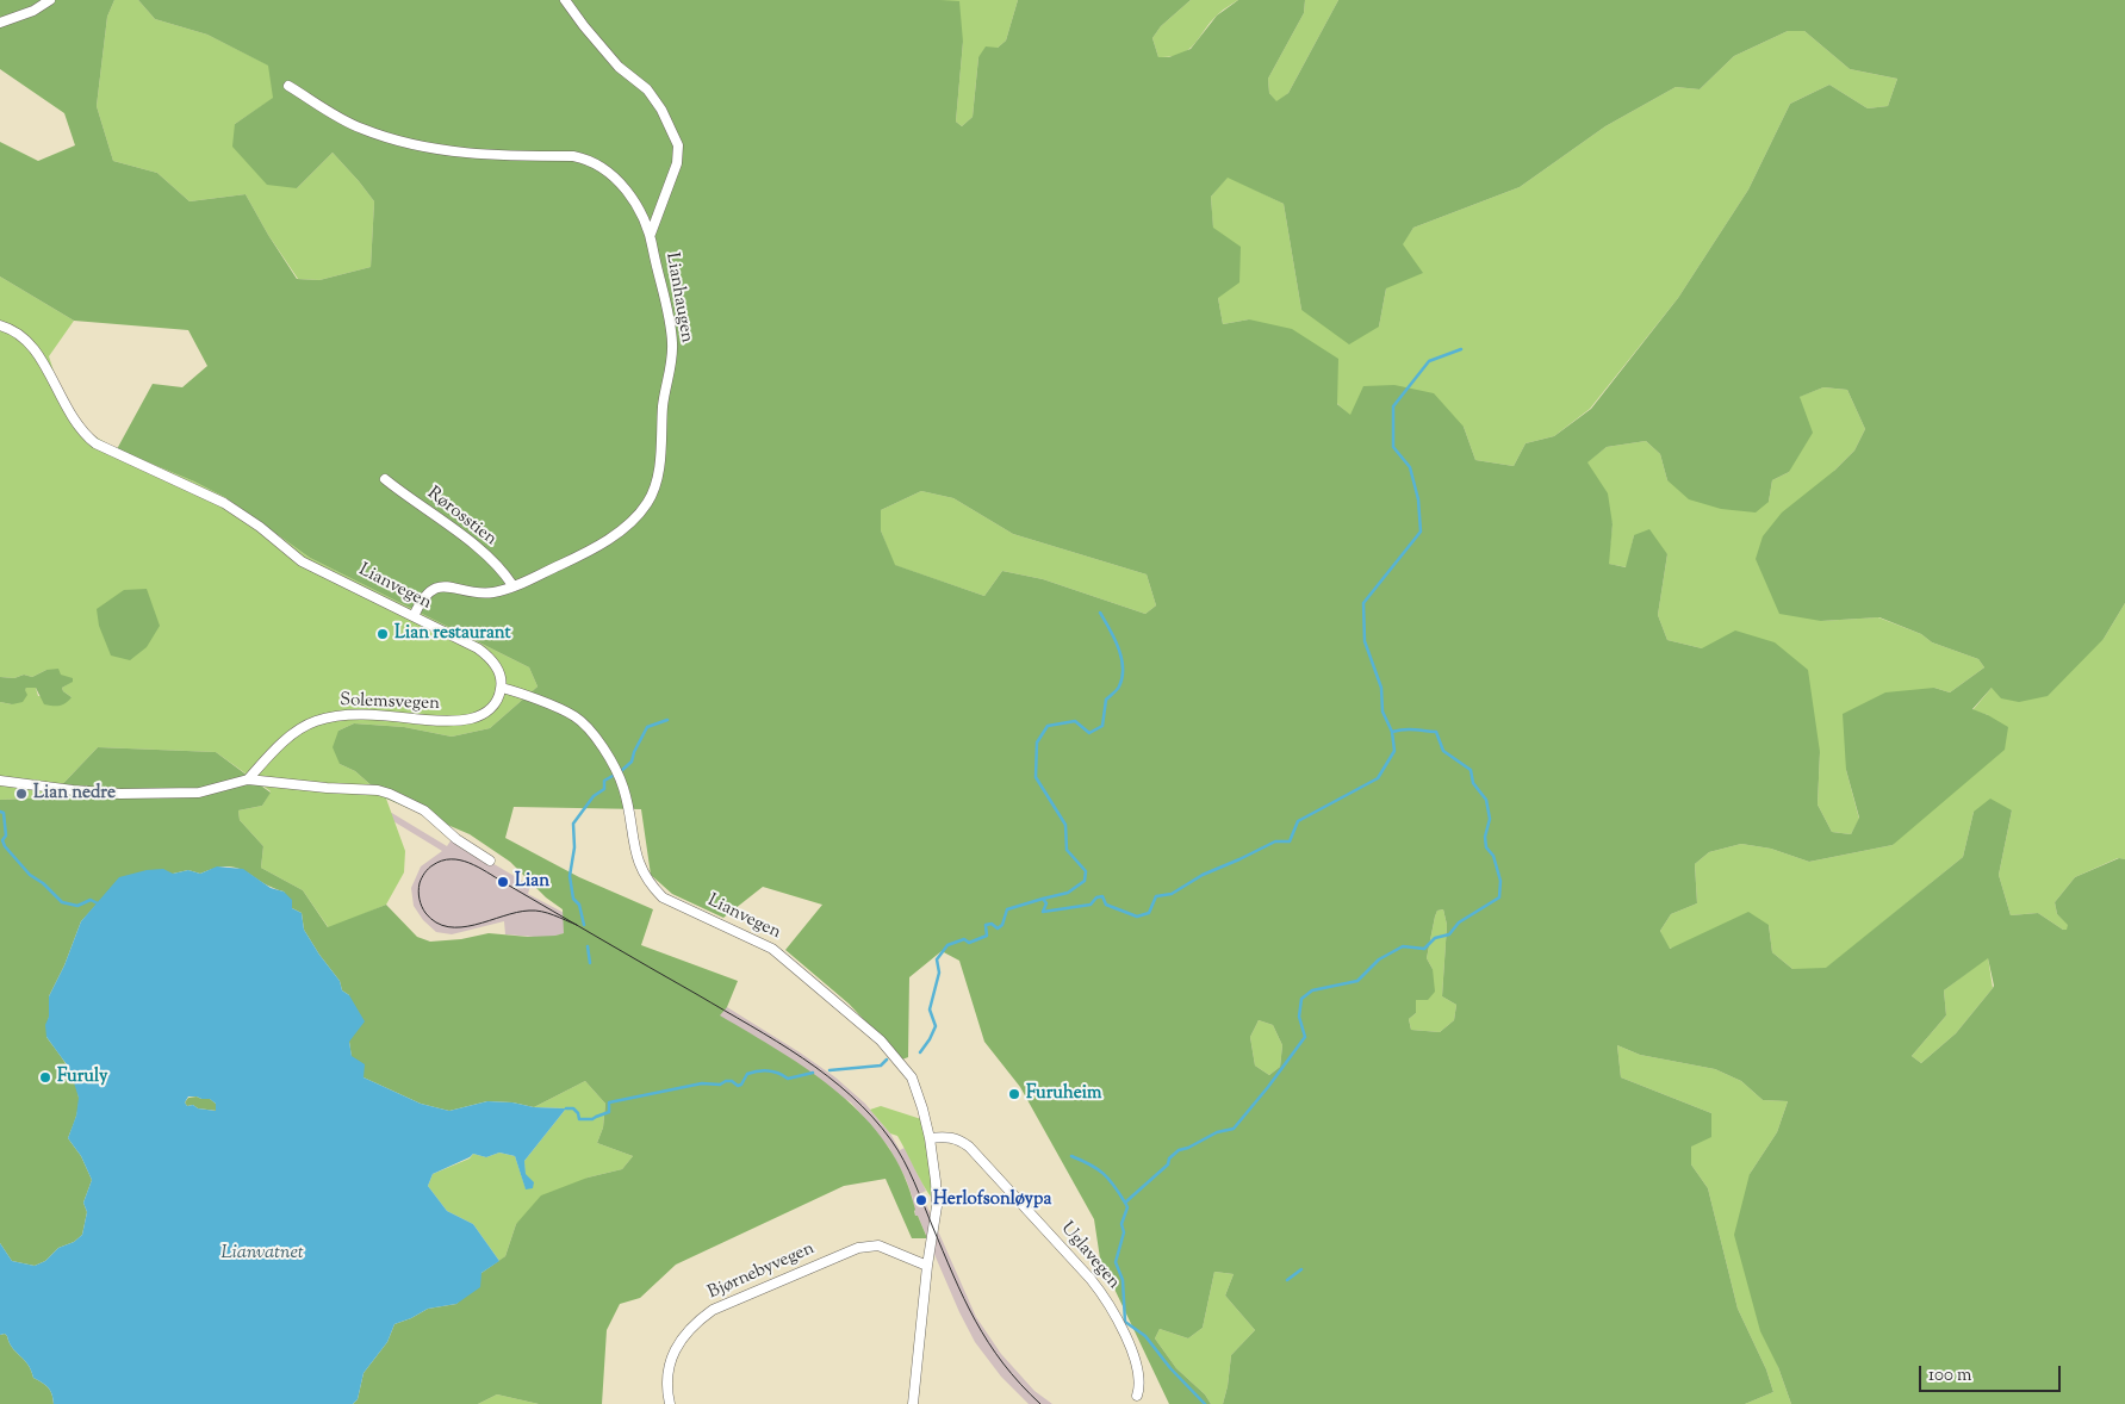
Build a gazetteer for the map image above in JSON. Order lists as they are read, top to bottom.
{
  "streets": {
    "street": [
      "Lianhaugen",
      "Rørosstien",
      "Lianvegen",
      "Solemsvegen",
      "Uglavegen",
      "Bjørnebyvegen"
    ]
  },
  "crossings": [
    ["Lianhaugen", "Rørosstien"],
    ["Lianhaugen", "Lianvegen"],
    ["Lianvegen", "Solemsvegen"],
    ["Lianvegen", "Uglavegen"]
  ],
  "water": ["Lianvatnet"],
  "places": [
    "Lian restaurant",
    "Lian nedre",
    "Lian",
    "Furuly",
    "Furuheim",
    "Herlofsonløypa"
  ],
  "scale_bar": "100 m"
}
